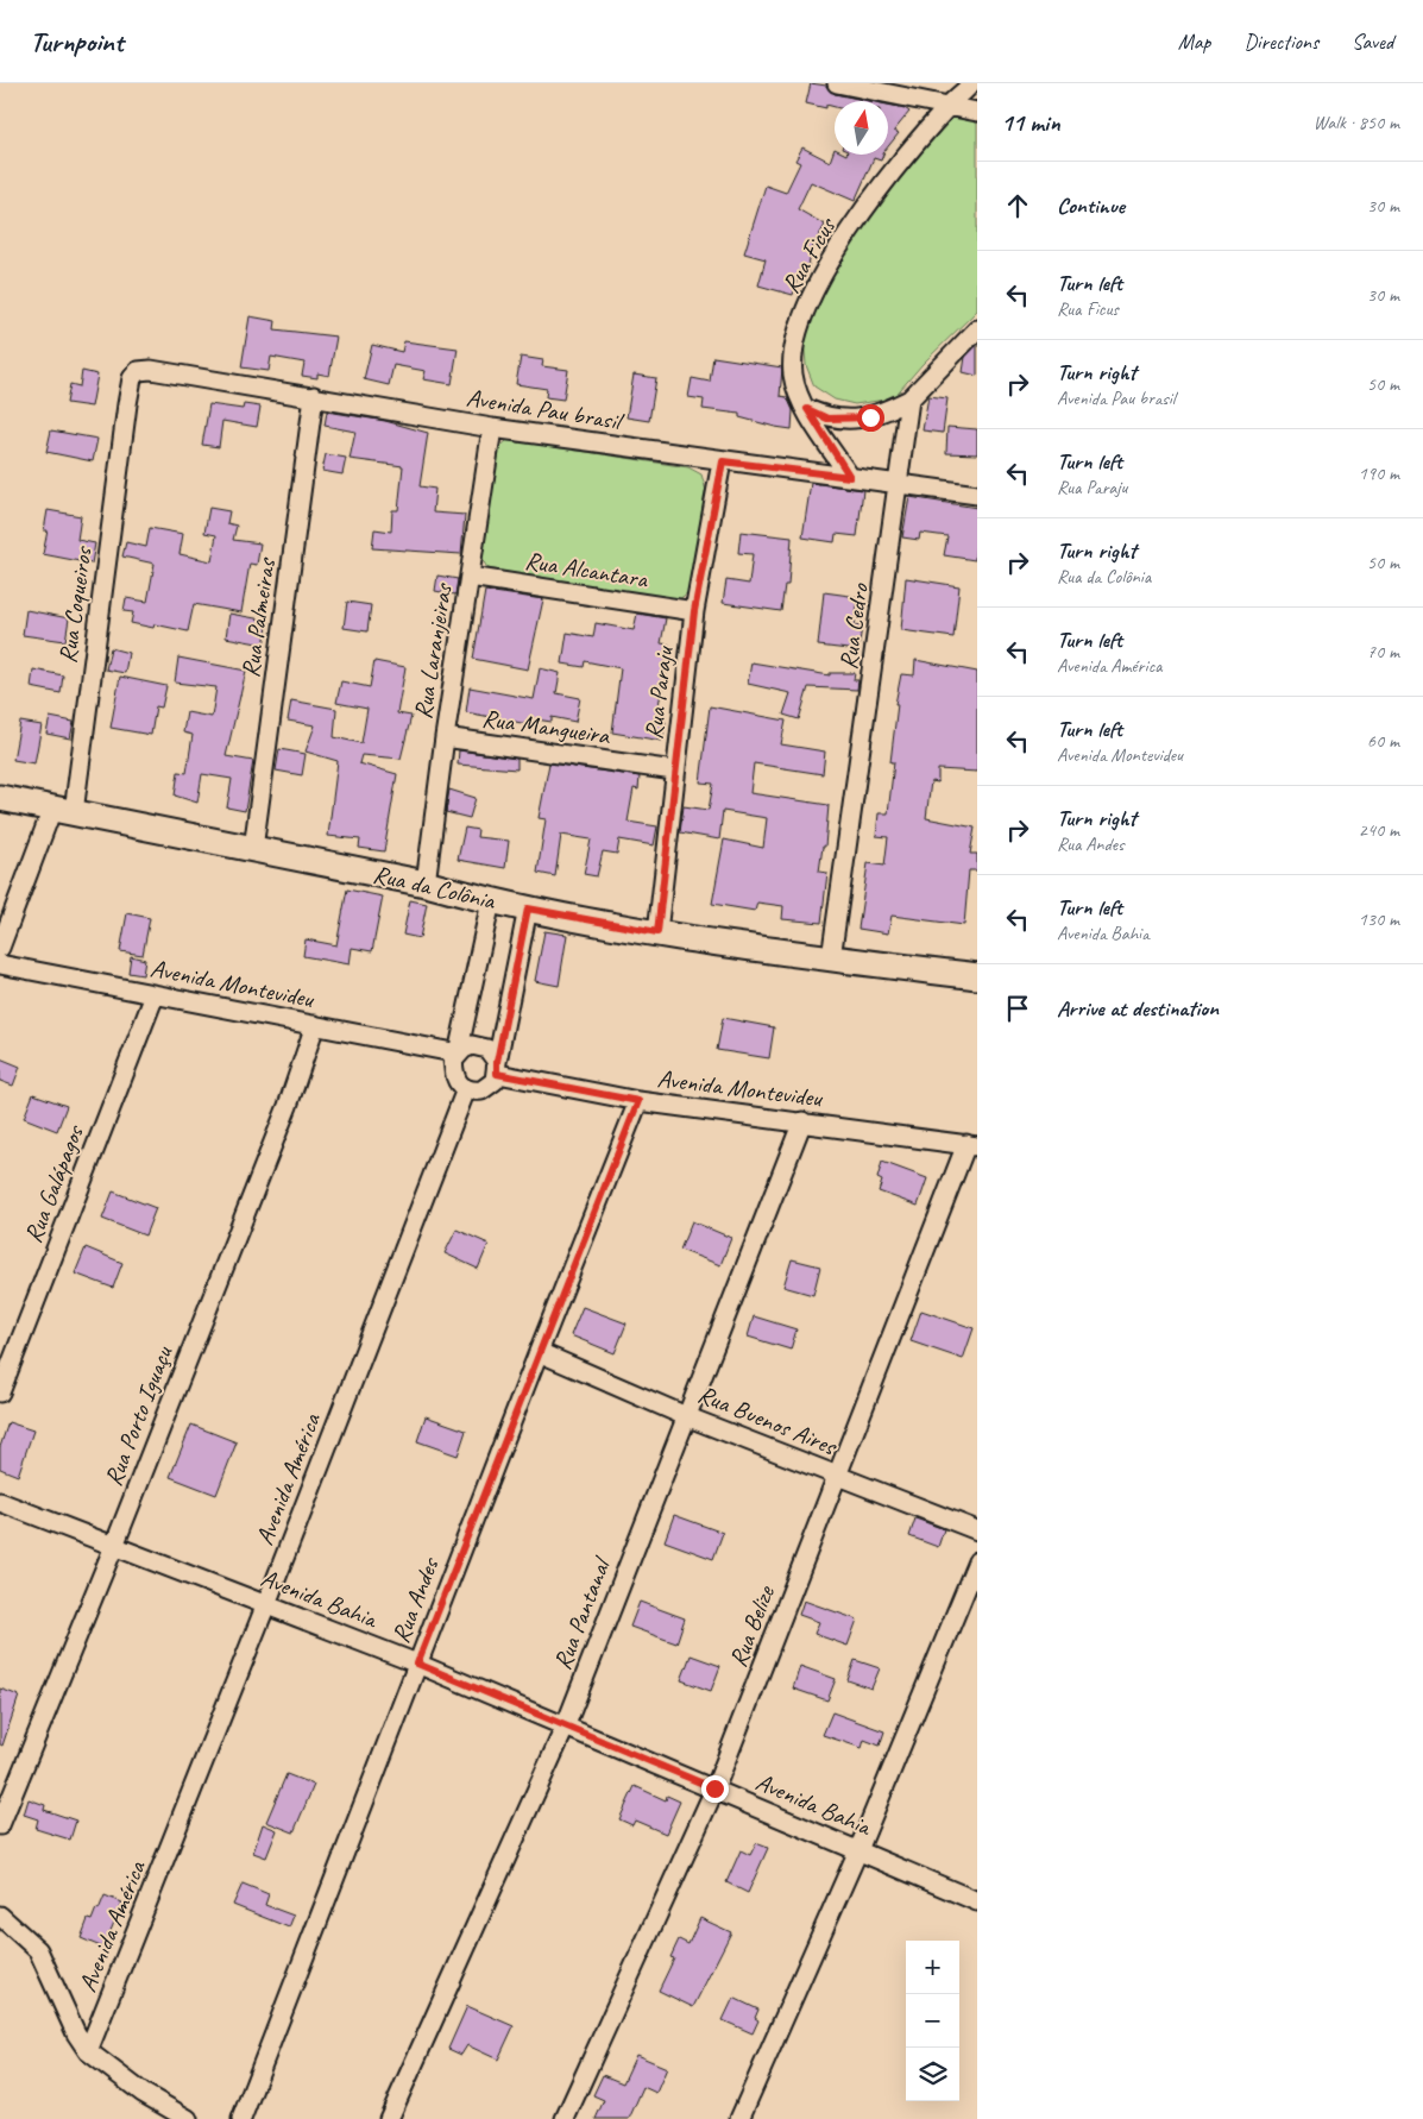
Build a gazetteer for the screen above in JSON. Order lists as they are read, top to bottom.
{
  "streets": {
    "main road": ["Rua da Colônia"],
    "street": [
      "Rua Ficus",
      "Avenida Pau brasil",
      "Rua Alcantara",
      "Rua Coqueiros",
      "Rua Palmeiras",
      "Rua Cedro",
      "Rua Laranjeiras",
      "Rua Paraju",
      "Rua Mangueira",
      "Avenida Montevideu",
      "Rua Galápagos",
      "Rua Porto Iguaçu",
      "Rua Buenos Aires",
      "Avenida América",
      "Avenida Bahia",
      "Rua Andes",
      "Rua Pantanal",
      "Rua Belize"
    ]
  },
  "crossings": [
    ["Rua Ficus", "Avenida Pau brasil"],
    ["Avenida Pau brasil", "Rua Coqueiros"],
    ["Avenida Pau brasil", "Rua Palmeiras"],
    ["Avenida Pau brasil", "Rua Cedro"],
    ["Avenida Pau brasil", "Rua Laranjeiras"],
    ["Avenida Pau brasil", "Rua Paraju"],
    ["Rua Alcantara", "Rua Laranjeiras"],
    ["Rua Alcantara", "Rua Paraju"],
    ["Rua Coqueiros", "Rua da Colônia"],
    ["Rua Palmeiras", "Rua da Colônia"],
    ["Rua Cedro", "Rua da Colônia"],
    ["Rua Laranjeiras", "Rua Mangueira"],
    ["Rua Laranjeiras", "Rua da Colônia"],
    ["Rua Paraju", "Rua Mangueira"],
    ["Rua Paraju", "Rua da Colônia"],
    ["Avenida Montevideu", "Rua Galápagos"],
    ["Avenida Montevideu", "Rua Porto Iguaçu"],
    ["Avenida Montevideu", "Avenida América"],
    ["Avenida Montevideu", "Rua Andes"],
    ["Avenida Montevideu", "Rua Pantanal"],
    ["Avenida Montevideu", "Rua Belize"],
    ["Rua Porto Iguaçu", "Avenida Bahia"],
    ["Rua Buenos Aires", "Rua Andes"],
    ["Rua Buenos Aires", "Rua Pantanal"],
    ["Rua Buenos Aires", "Rua Belize"],
    ["Avenida América", "Avenida Bahia"],
    ["Avenida Bahia", "Rua Andes"],
    ["Avenida Bahia", "Rua Pantanal"],
    ["Avenida Bahia", "Rua Belize"]
  ],
  "north": "top",
  "page": {
    "header": "Turnpoint",
    "nav": ["Map", "Directions", "Saved"],
    "heading": ["11 min", "Walk · 850 m"],
    "list": [
      ["Continue", "30 m"],
      ["Turn left", "Rua Ficus", "30 m"],
      ["Turn right", "Avenida Pau brasil", "50 m"],
      ["Turn left", "Rua Paraju", "190 m"],
      ["Turn right", "Rua da Colônia", "50 m"],
      ["Turn left", "Avenida América", "70 m"],
      ["Turn left", "Avenida Montevideu", "60 m"],
      ["Turn right", "Rua Andes", "240 m"],
      ["Turn left", "Avenida Bahia", "130 m"],
      "Arrive at destination"
    ],
    "map_buttons": ["+", "−"]
  }
}
